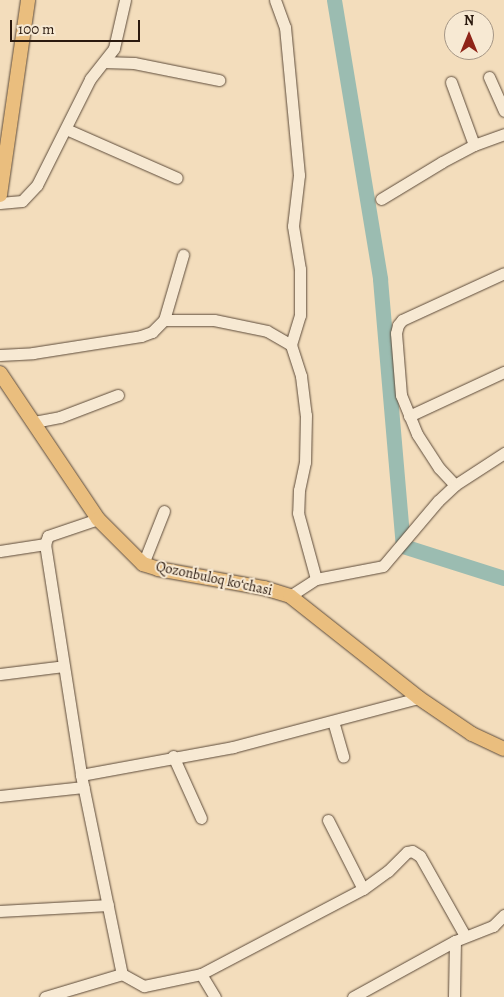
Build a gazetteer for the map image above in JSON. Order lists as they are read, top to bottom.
{
  "streets": {
    "main road": ["Qozonbuloq koʻchasi"]
  },
  "scale_bar": "100 m",
  "north": "top"
}
